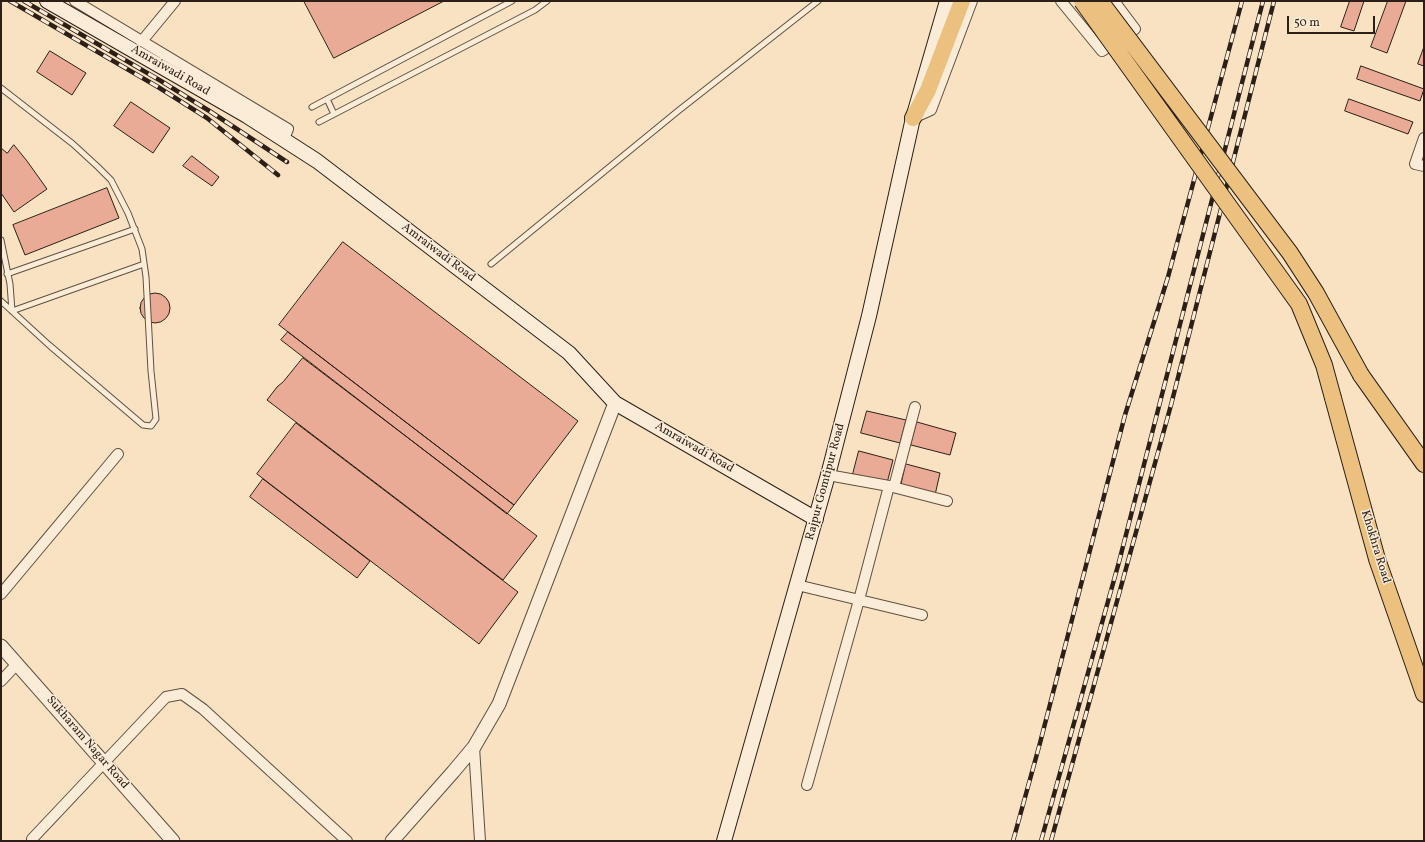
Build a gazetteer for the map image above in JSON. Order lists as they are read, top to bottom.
{
  "streets": {
    "main road": ["Amraiwadi Road", "Rajpur Gomtipur Road", "Khokhra Road"],
    "street": ["Sukharam Nagar Road"]
  },
  "crossings": [
    ["Amraiwadi Road", "Rajpur Gomtipur Road"]
  ],
  "scale_bar": "50 m"
}
